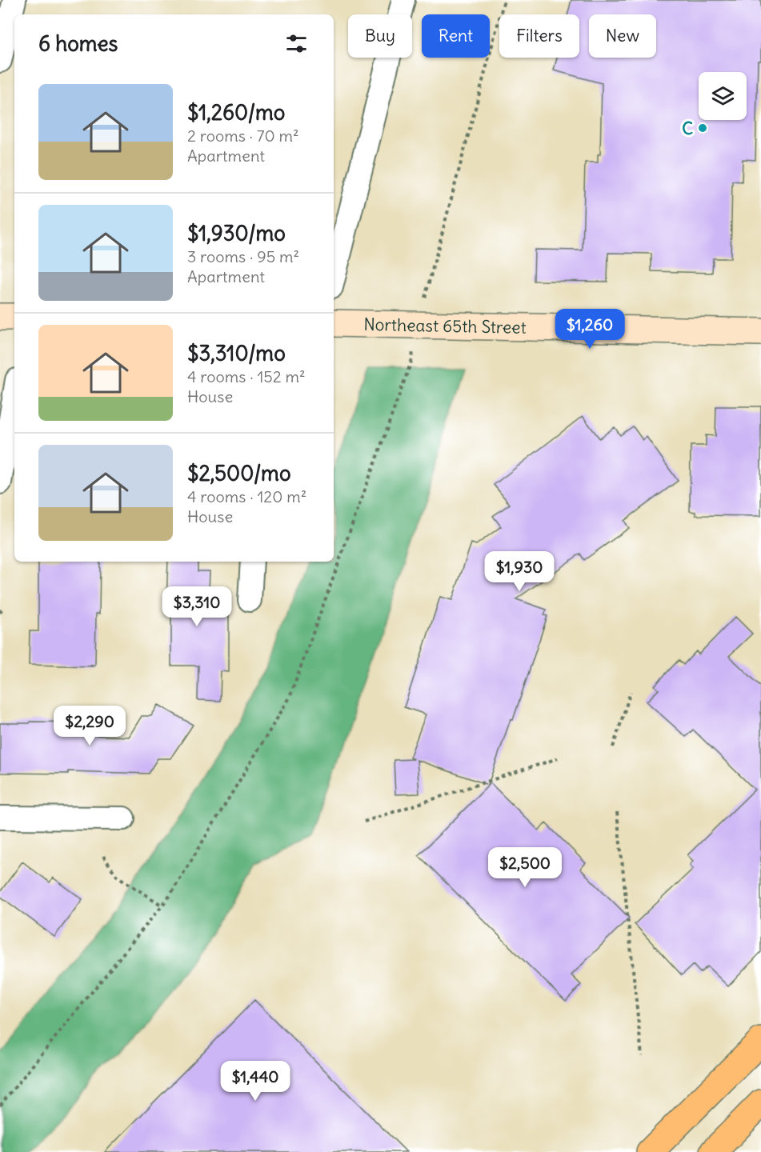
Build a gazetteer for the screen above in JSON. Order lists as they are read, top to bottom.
{
  "streets": {
    "main road": ["Northeast 65th Street"]
  },
  "places": ["C"],
  "page": {
    "chip": [
      "Buy",
      "Rent",
      "Filters",
      "New"
    ],
    "heading": "6 homes",
    "list": [
      {
        "name": "$1,260/mo",
        "note": "2 rooms · 70 m² · Apartment"
      },
      {
        "name": "$1,930/mo",
        "note": "3 rooms · 95 m² · Apartment"
      },
      {
        "name": "$3,310/mo",
        "note": "4 rooms · 152 m² · House"
      },
      {
        "name": "$2,500/mo",
        "note": "4 rooms · 120 m² · House"
      }
    ],
    "price": [
      "$1,260",
      "$1,930",
      "$3,310",
      "$2,290",
      "$2,500",
      "$1,440"
    ]
  }
}
